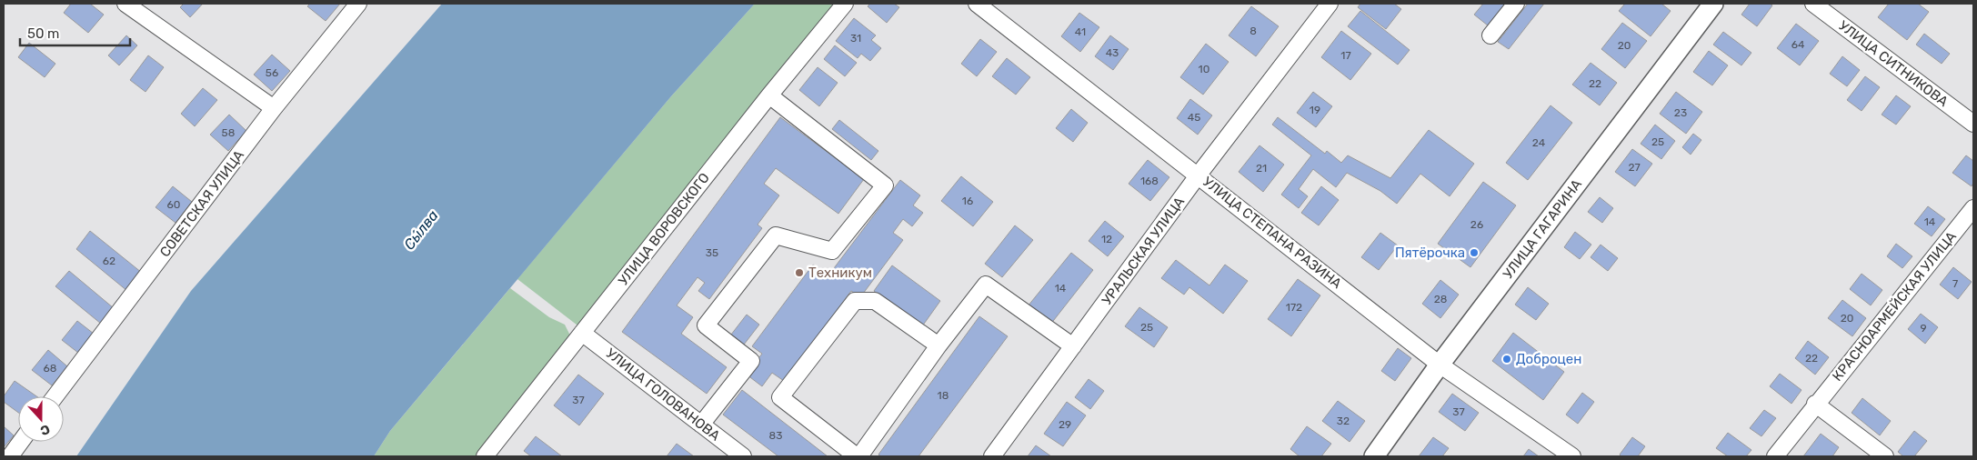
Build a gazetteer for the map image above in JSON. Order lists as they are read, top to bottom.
{
  "streets": {
    "main road": ["УЛИЦА ГАГАРИНА"],
    "street": [
      "УЛИЦА СИТНИКОВА",
      "СОВЕТСКАЯ УЛИЦА",
      "УЛИЦА ВОРОВСКОГО",
      "УЛИЦА СТЕПАНА РАЗИНА",
      "УРАЛЬСКАЯ УЛИЦА",
      "КРАСНОАРМЕЙСКАЯ УЛИЦА",
      "УЛИЦА ГОЛОВАНОВА"
    ]
  },
  "crossings": [
    ["УЛИЦА ВОРОВСКОГО", "УЛИЦА ГОЛОВАНОВА"],
    ["УЛИЦА ГАГАРИНА", "УЛИЦА СТЕПАНА РАЗИНА"],
    ["УЛИЦА СТЕПАНА РАЗИНА", "УРАЛЬСКАЯ УЛИЦА"]
  ],
  "water": ["Сы́лва"],
  "places": ["Пятёрочка", "Техникум", "Доброцен"],
  "house_numbers": [
    "8",
    "41",
    "31",
    "64",
    "20",
    "43",
    "17",
    "10",
    "56",
    "22",
    "19",
    "23",
    "45",
    "58",
    "25",
    "24",
    "27",
    "21",
    "168",
    "16",
    "60",
    "14",
    "26",
    "12",
    "35",
    "62",
    "7",
    "14",
    "28",
    "172",
    "20",
    "25",
    "9",
    "22",
    "68",
    "18",
    "37",
    "37",
    "32",
    "29",
    "83"
  ],
  "scale_bar": "50 m",
  "north": "bottom"
}
